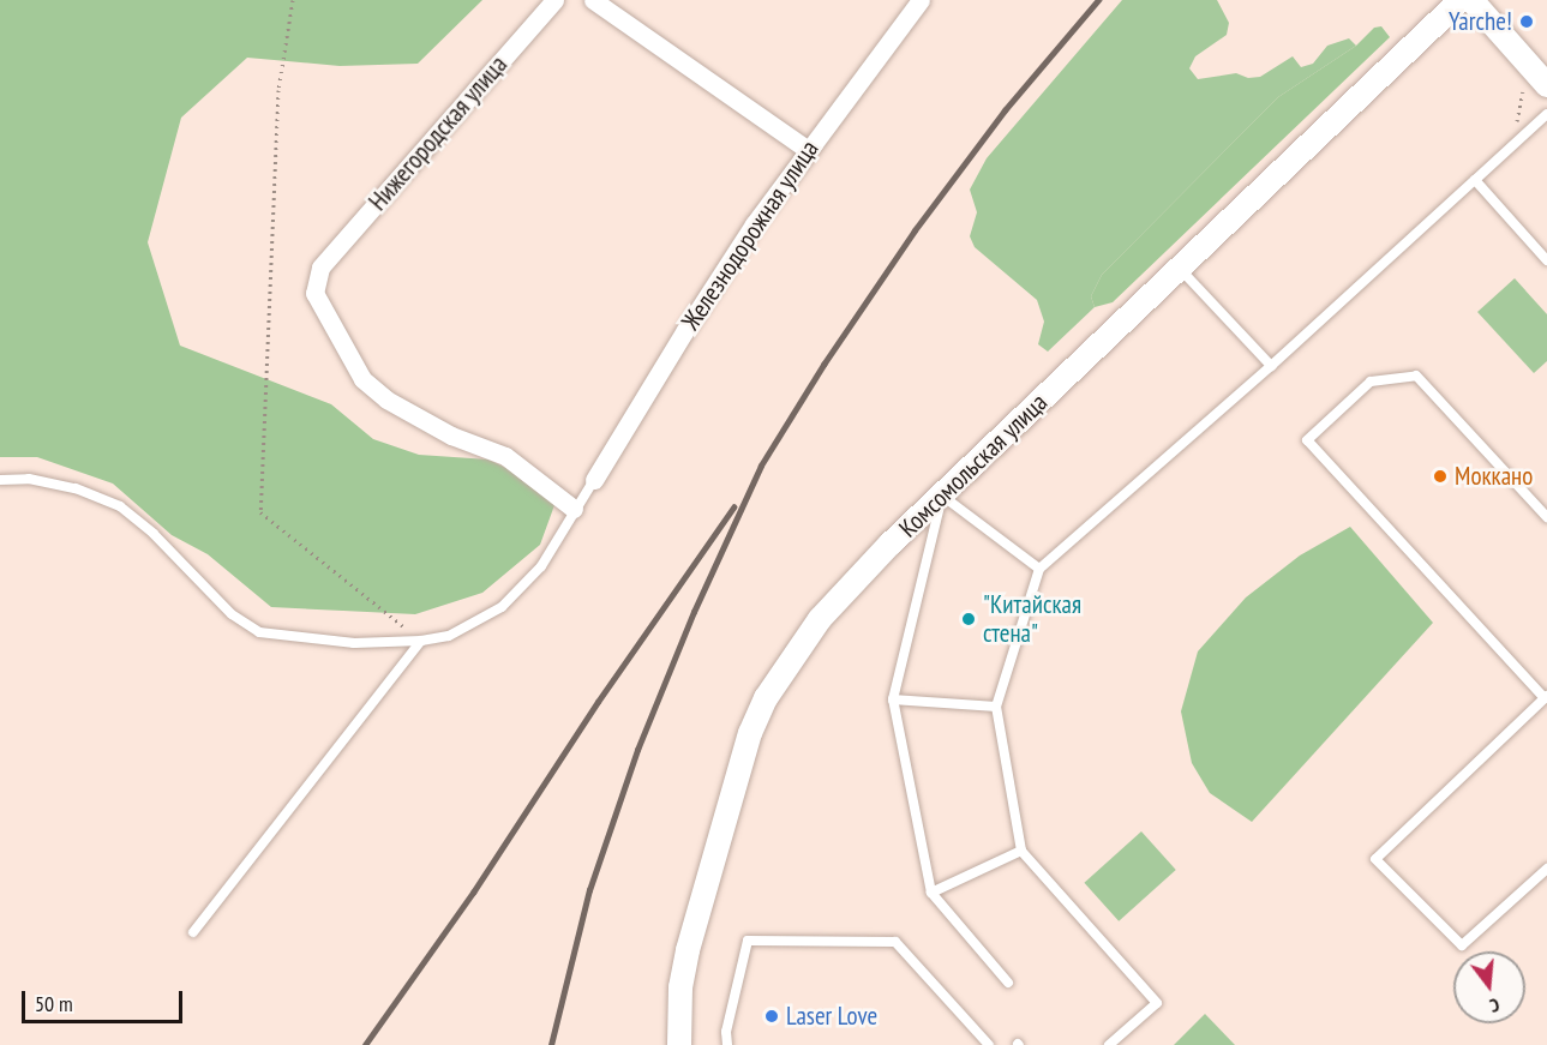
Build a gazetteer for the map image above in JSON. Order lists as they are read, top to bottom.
{
  "streets": {
    "street": ["Нижегородская улица", "Железнодорожная улица", "Комсомольская улица"]
  },
  "places": [
    "Yarche!",
    "Моккано",
    "\"Китайская стена\"",
    "Laser Love"
  ],
  "scale_bar": "50 m",
  "north": "bottom"
}
